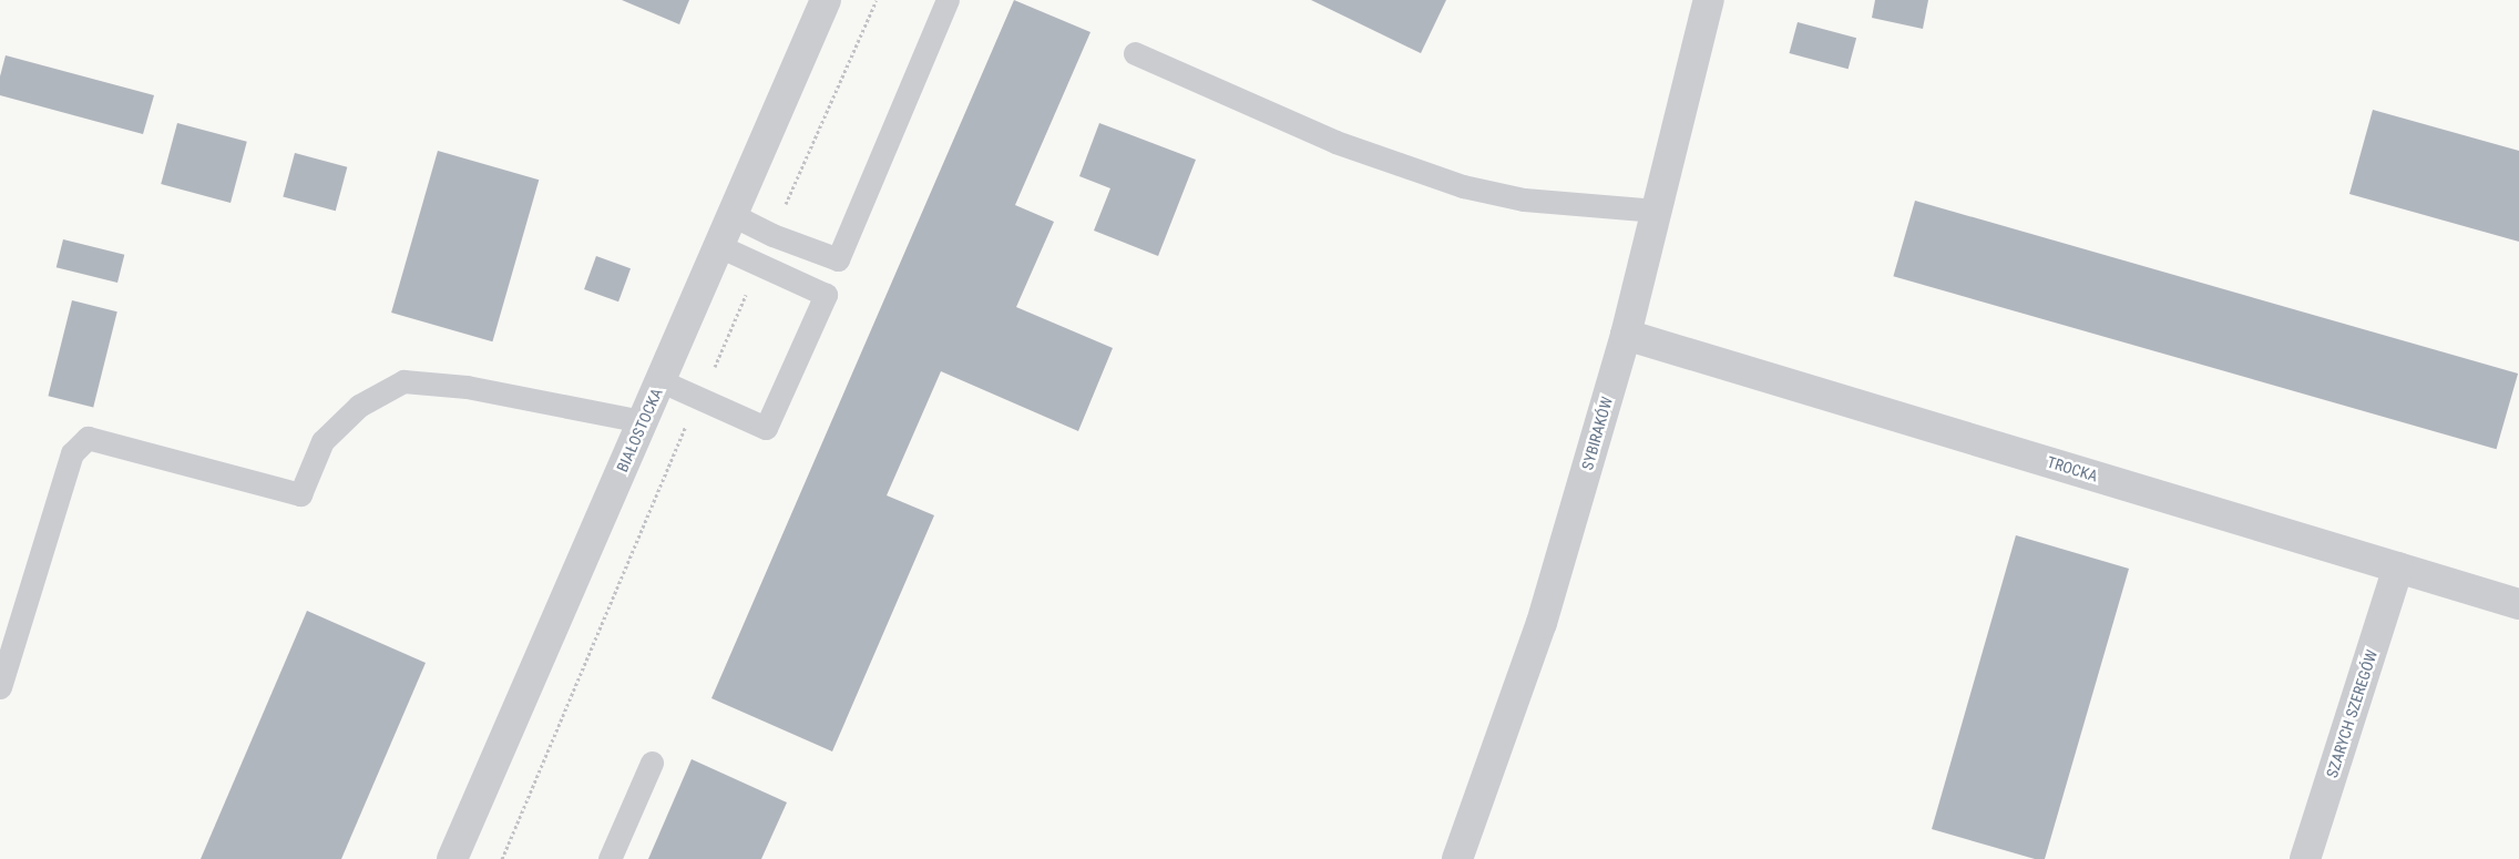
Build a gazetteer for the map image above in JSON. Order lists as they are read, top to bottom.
{
  "streets": {
    "street": [
      "BIAŁOSTOCKA",
      "SYBIRAKÓW",
      "TROCKA",
      "SZARYCH SZEREGÓW"
    ]
  },
  "crossings": [
    ["SYBIRAKÓW", "TROCKA"],
    ["TROCKA", "SZARYCH SZEREGÓW"]
  ]
}
